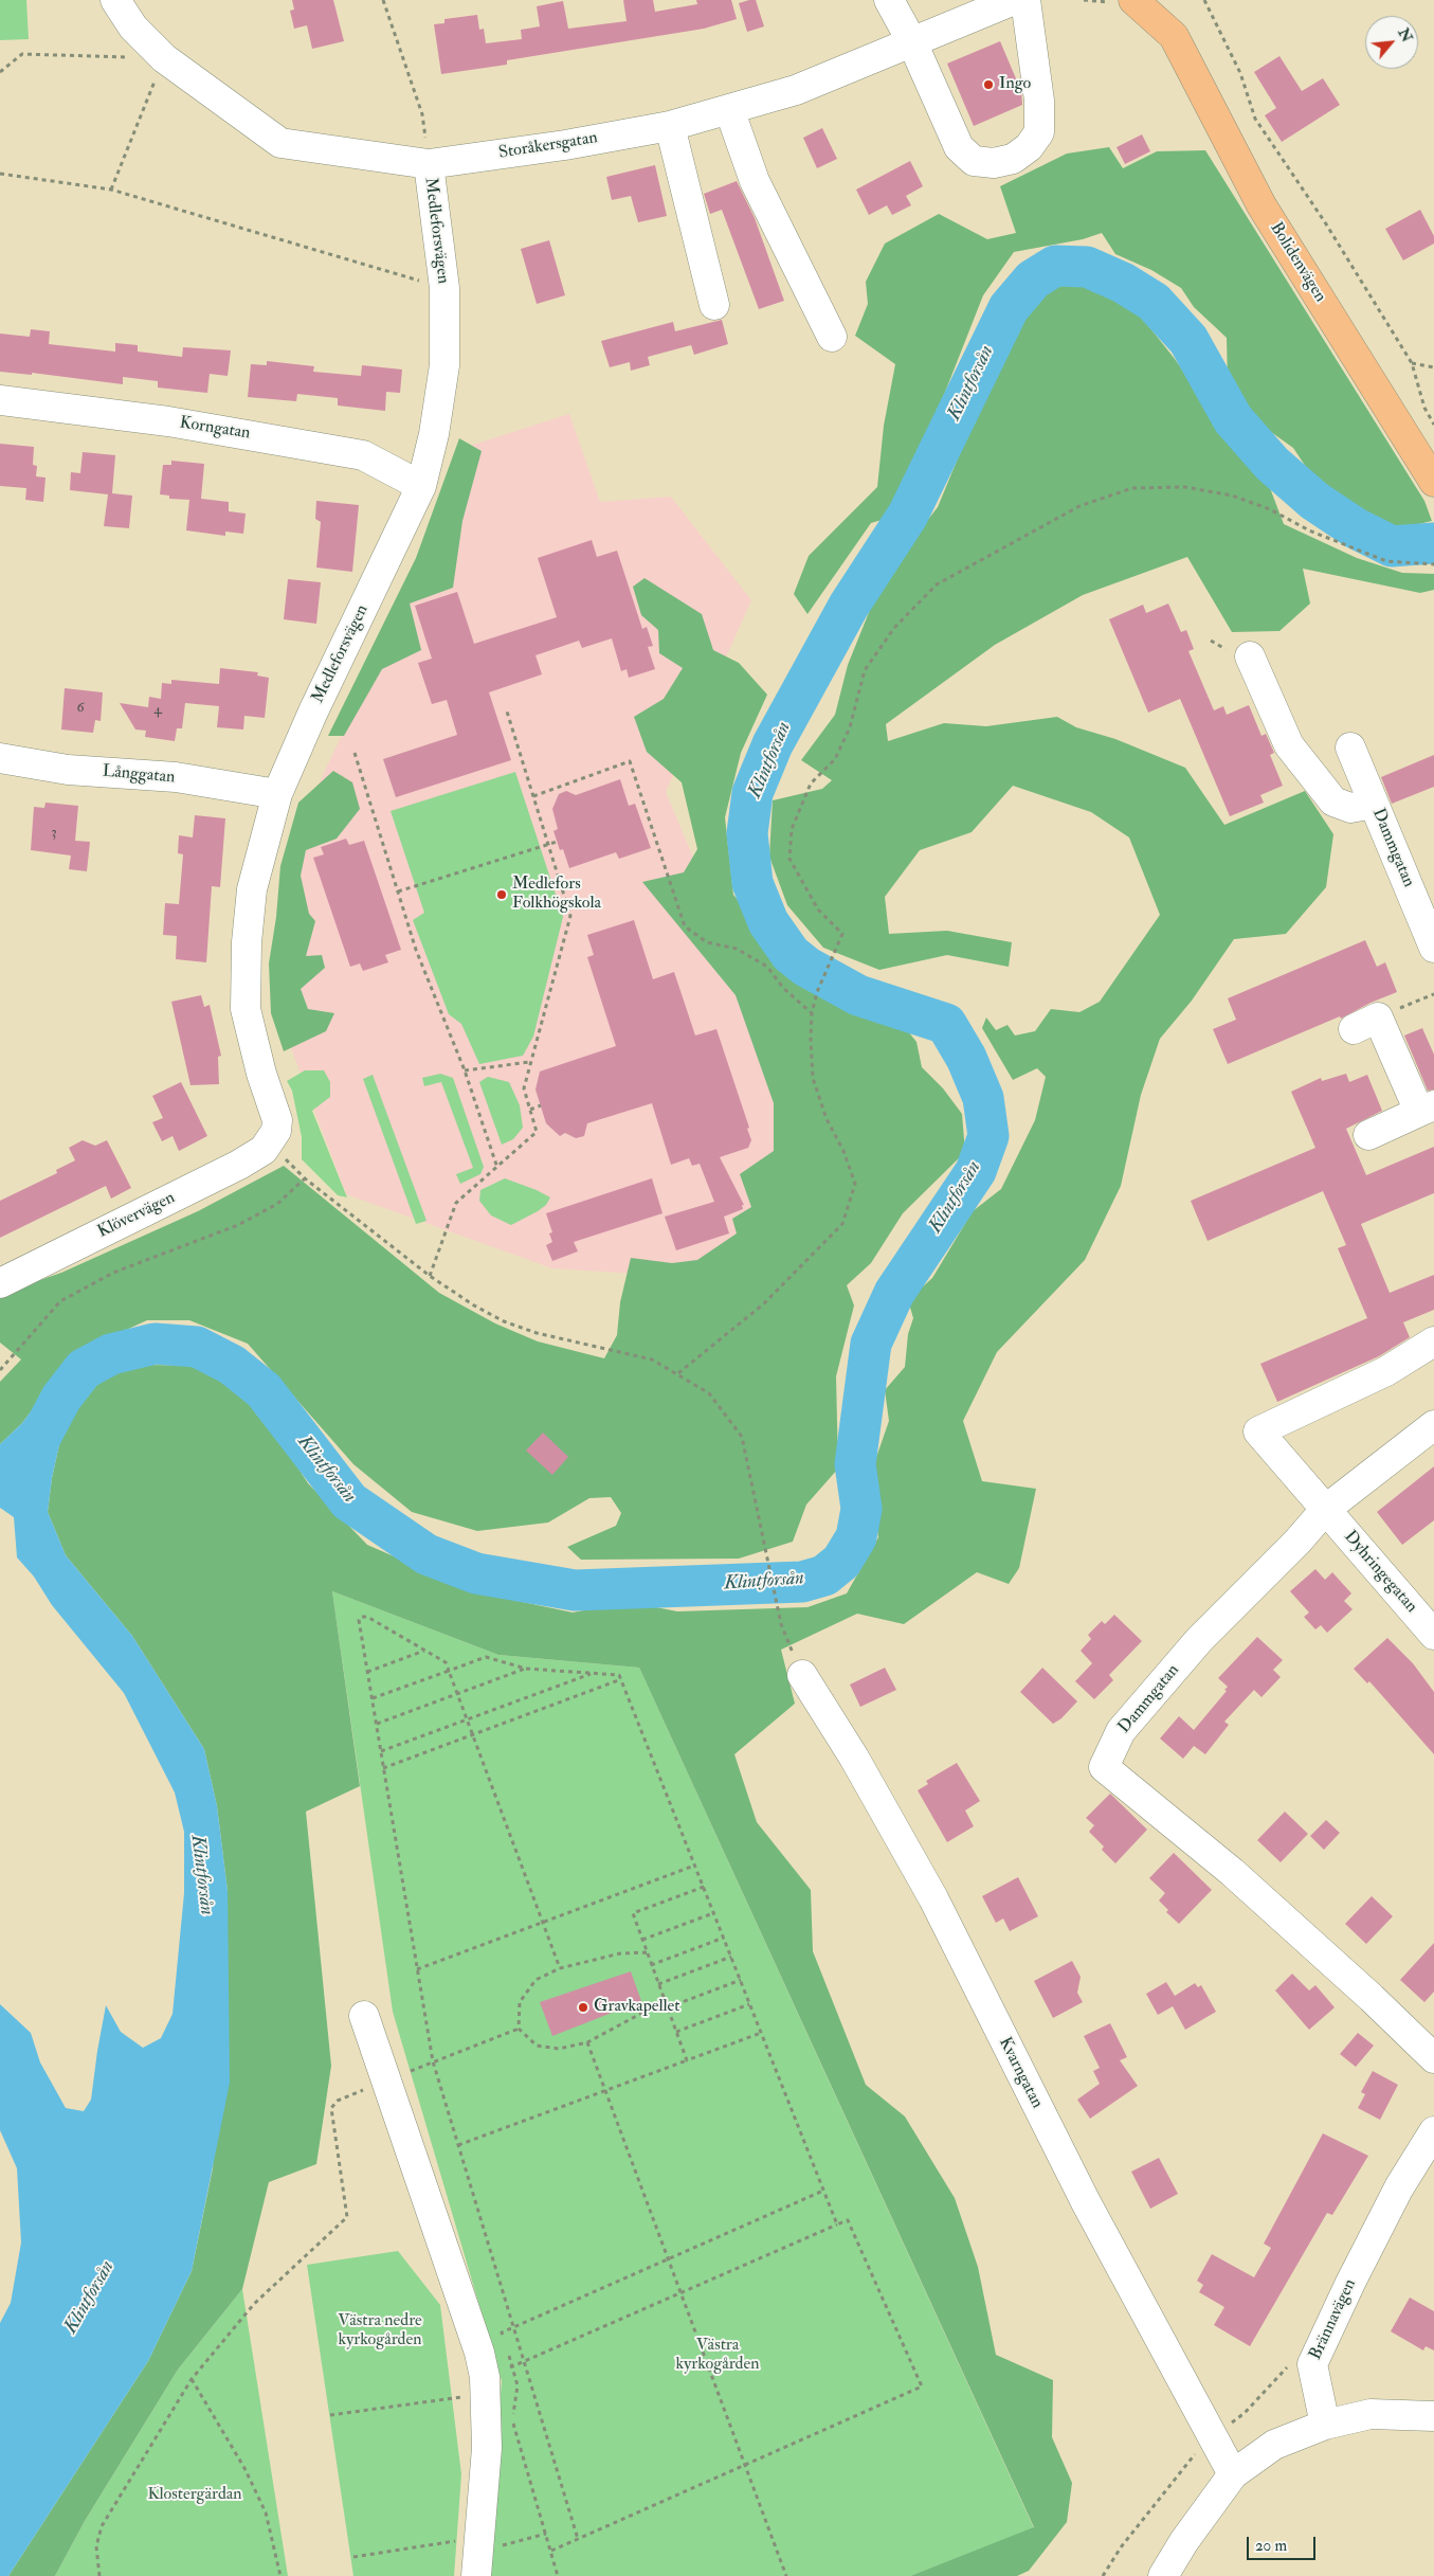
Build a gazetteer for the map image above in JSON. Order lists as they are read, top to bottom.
{
  "streets": {
    "main road": ["Bolidenvägen"],
    "street": [
      "Storåkersgatan",
      "Medleforsvägen",
      "Korngatan",
      "Långgatan",
      "Dammgatan",
      "Klövervägen",
      "Dyhringegatan",
      "Kvarngatan",
      "Brännavägen"
    ]
  },
  "crossings": [
    ["Storåkersgatan", "Medleforsvägen"],
    ["Medleforsvägen", "Korngatan"],
    ["Medleforsvägen", "Långgatan"],
    ["Medleforsvägen", "Klövervägen"],
    ["Dammgatan", "Dyhringegatan"]
  ],
  "water": ["Klintforsån"],
  "parks": ["Västra nedre kyrkogården", "Västra kyrkogården", "Klostergärdan"],
  "places": ["Ingo", "Medlefors Folkhögskola", "Gravkapellet"],
  "house_numbers": ["6", "4", "3"],
  "scale_bar": "20 m",
  "north": "top right"
}
